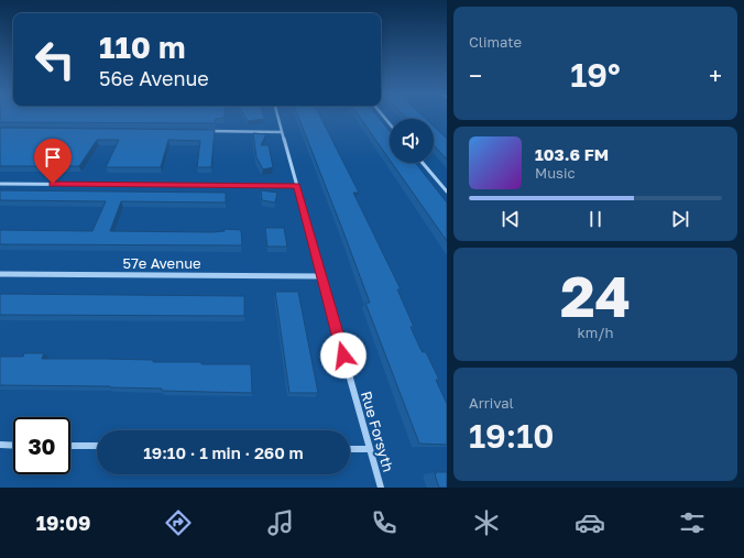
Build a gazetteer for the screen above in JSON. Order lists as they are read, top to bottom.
{
  "streets": {
    "street": ["57e Avenue", "Rue Forsyth"]
  },
  "crossings": [
    ["57e Avenue", "Rue Forsyth"]
  ],
  "page": {
    "tile": [
      "Climate",
      ["24", "km/h"],
      ["Arrival", "19:10"]
    ],
    "turn": ["110 m", "56e Avenue"],
    "heat": ["−", "19°", "+"],
    "song": ["103.6 FM", "Music"],
    "limit": "30",
    "trip": "19:10 · 1 min · 260 m",
    "tabs": "19:09"
  }
}
